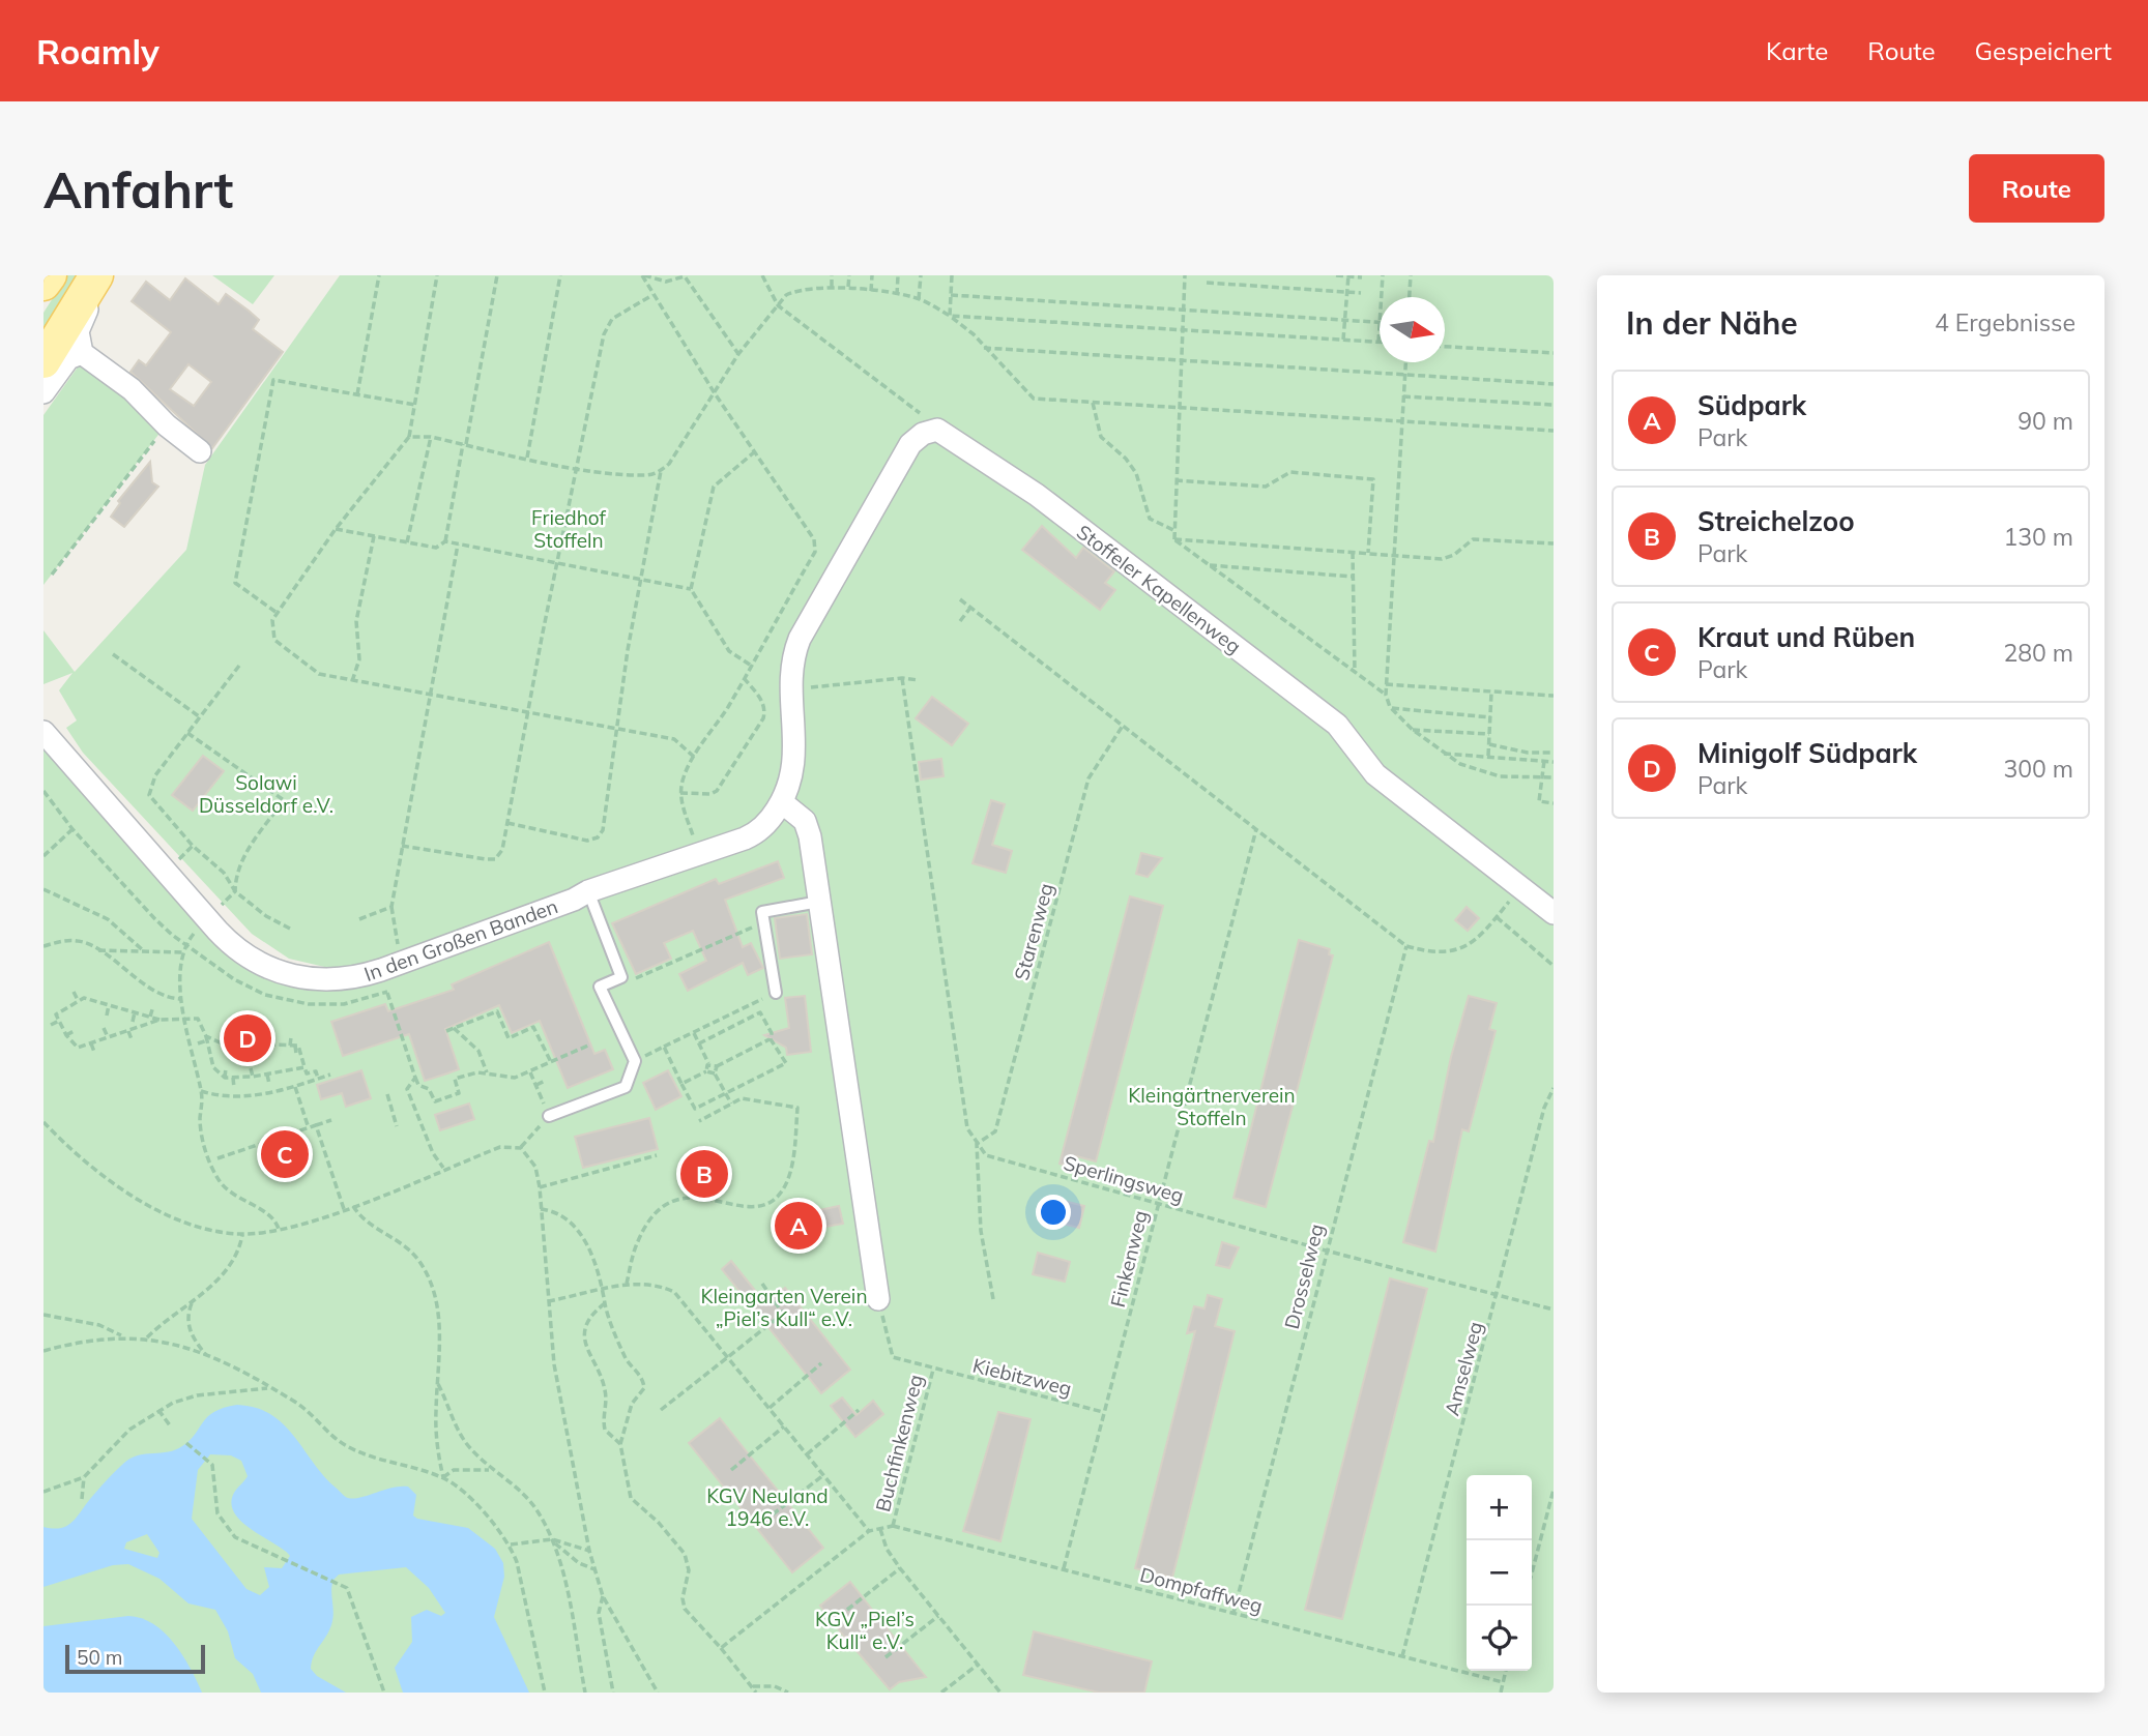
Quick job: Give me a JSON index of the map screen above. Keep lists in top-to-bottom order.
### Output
{
  "streets": {
    "street": ["Stoffeler Kapellenweg", "In den Großen Banden"],
    "path": [
      "Starenweg",
      "Sperlingsweg",
      "Finkenweg",
      "Drosselweg",
      "Amselweg",
      "Kiebitzweg",
      "Buchfinkenweg",
      "Dompfaffweg"
    ]
  },
  "crossings": [
    ["Stoffeler Kapellenweg", "In den Großen Banden"],
    ["Starenweg", "Sperlingsweg"],
    ["Sperlingsweg", "Finkenweg"],
    ["Sperlingsweg", "Drosselweg"],
    ["Sperlingsweg", "Amselweg"],
    ["Finkenweg", "Kiebitzweg"],
    ["Finkenweg", "Dompfaffweg"],
    ["Drosselweg", "Dompfaffweg"],
    ["Amselweg", "Dompfaffweg"],
    ["Kiebitzweg", "Buchfinkenweg"],
    ["Buchfinkenweg", "Dompfaffweg"]
  ],
  "parks": [
    "Friedhof Stoffeln",
    "Solawi Düsseldorf e.V.",
    "Kleingärtnerverein Stoffeln",
    "Kleingarten Verein „Piel’s Kull“ e.V.",
    "KGV Neuland 1946 e.V.",
    "KGV „Piel’s Kull“ e.V."
  ],
  "scale_bar": "50 m",
  "north": "right",
  "page": {
    "header": "Roamly",
    "nav": ["Karte", "Route", "Gespeichert"],
    "buttons": "Route",
    "title": "Anfahrt",
    "heading": ["In der Nähe", "4 Ergebnisse"],
    "list": [
      {
        "mark": "A",
        "name": "Südpark",
        "note": "Park",
        "value": "90 m"
      },
      {
        "mark": "B",
        "name": "Streichelzoo",
        "note": "Park",
        "value": "130 m"
      },
      {
        "mark": "C",
        "name": "Kraut und Rüben",
        "note": "Park",
        "value": "280 m"
      },
      {
        "mark": "D",
        "name": "Minigolf Südpark",
        "note": "Park",
        "value": "300 m"
      }
    ],
    "pins": [
      "D",
      "C",
      "B",
      "A"
    ],
    "map_buttons": ["+", "−"],
    "scale": "50 m"
  }
}
